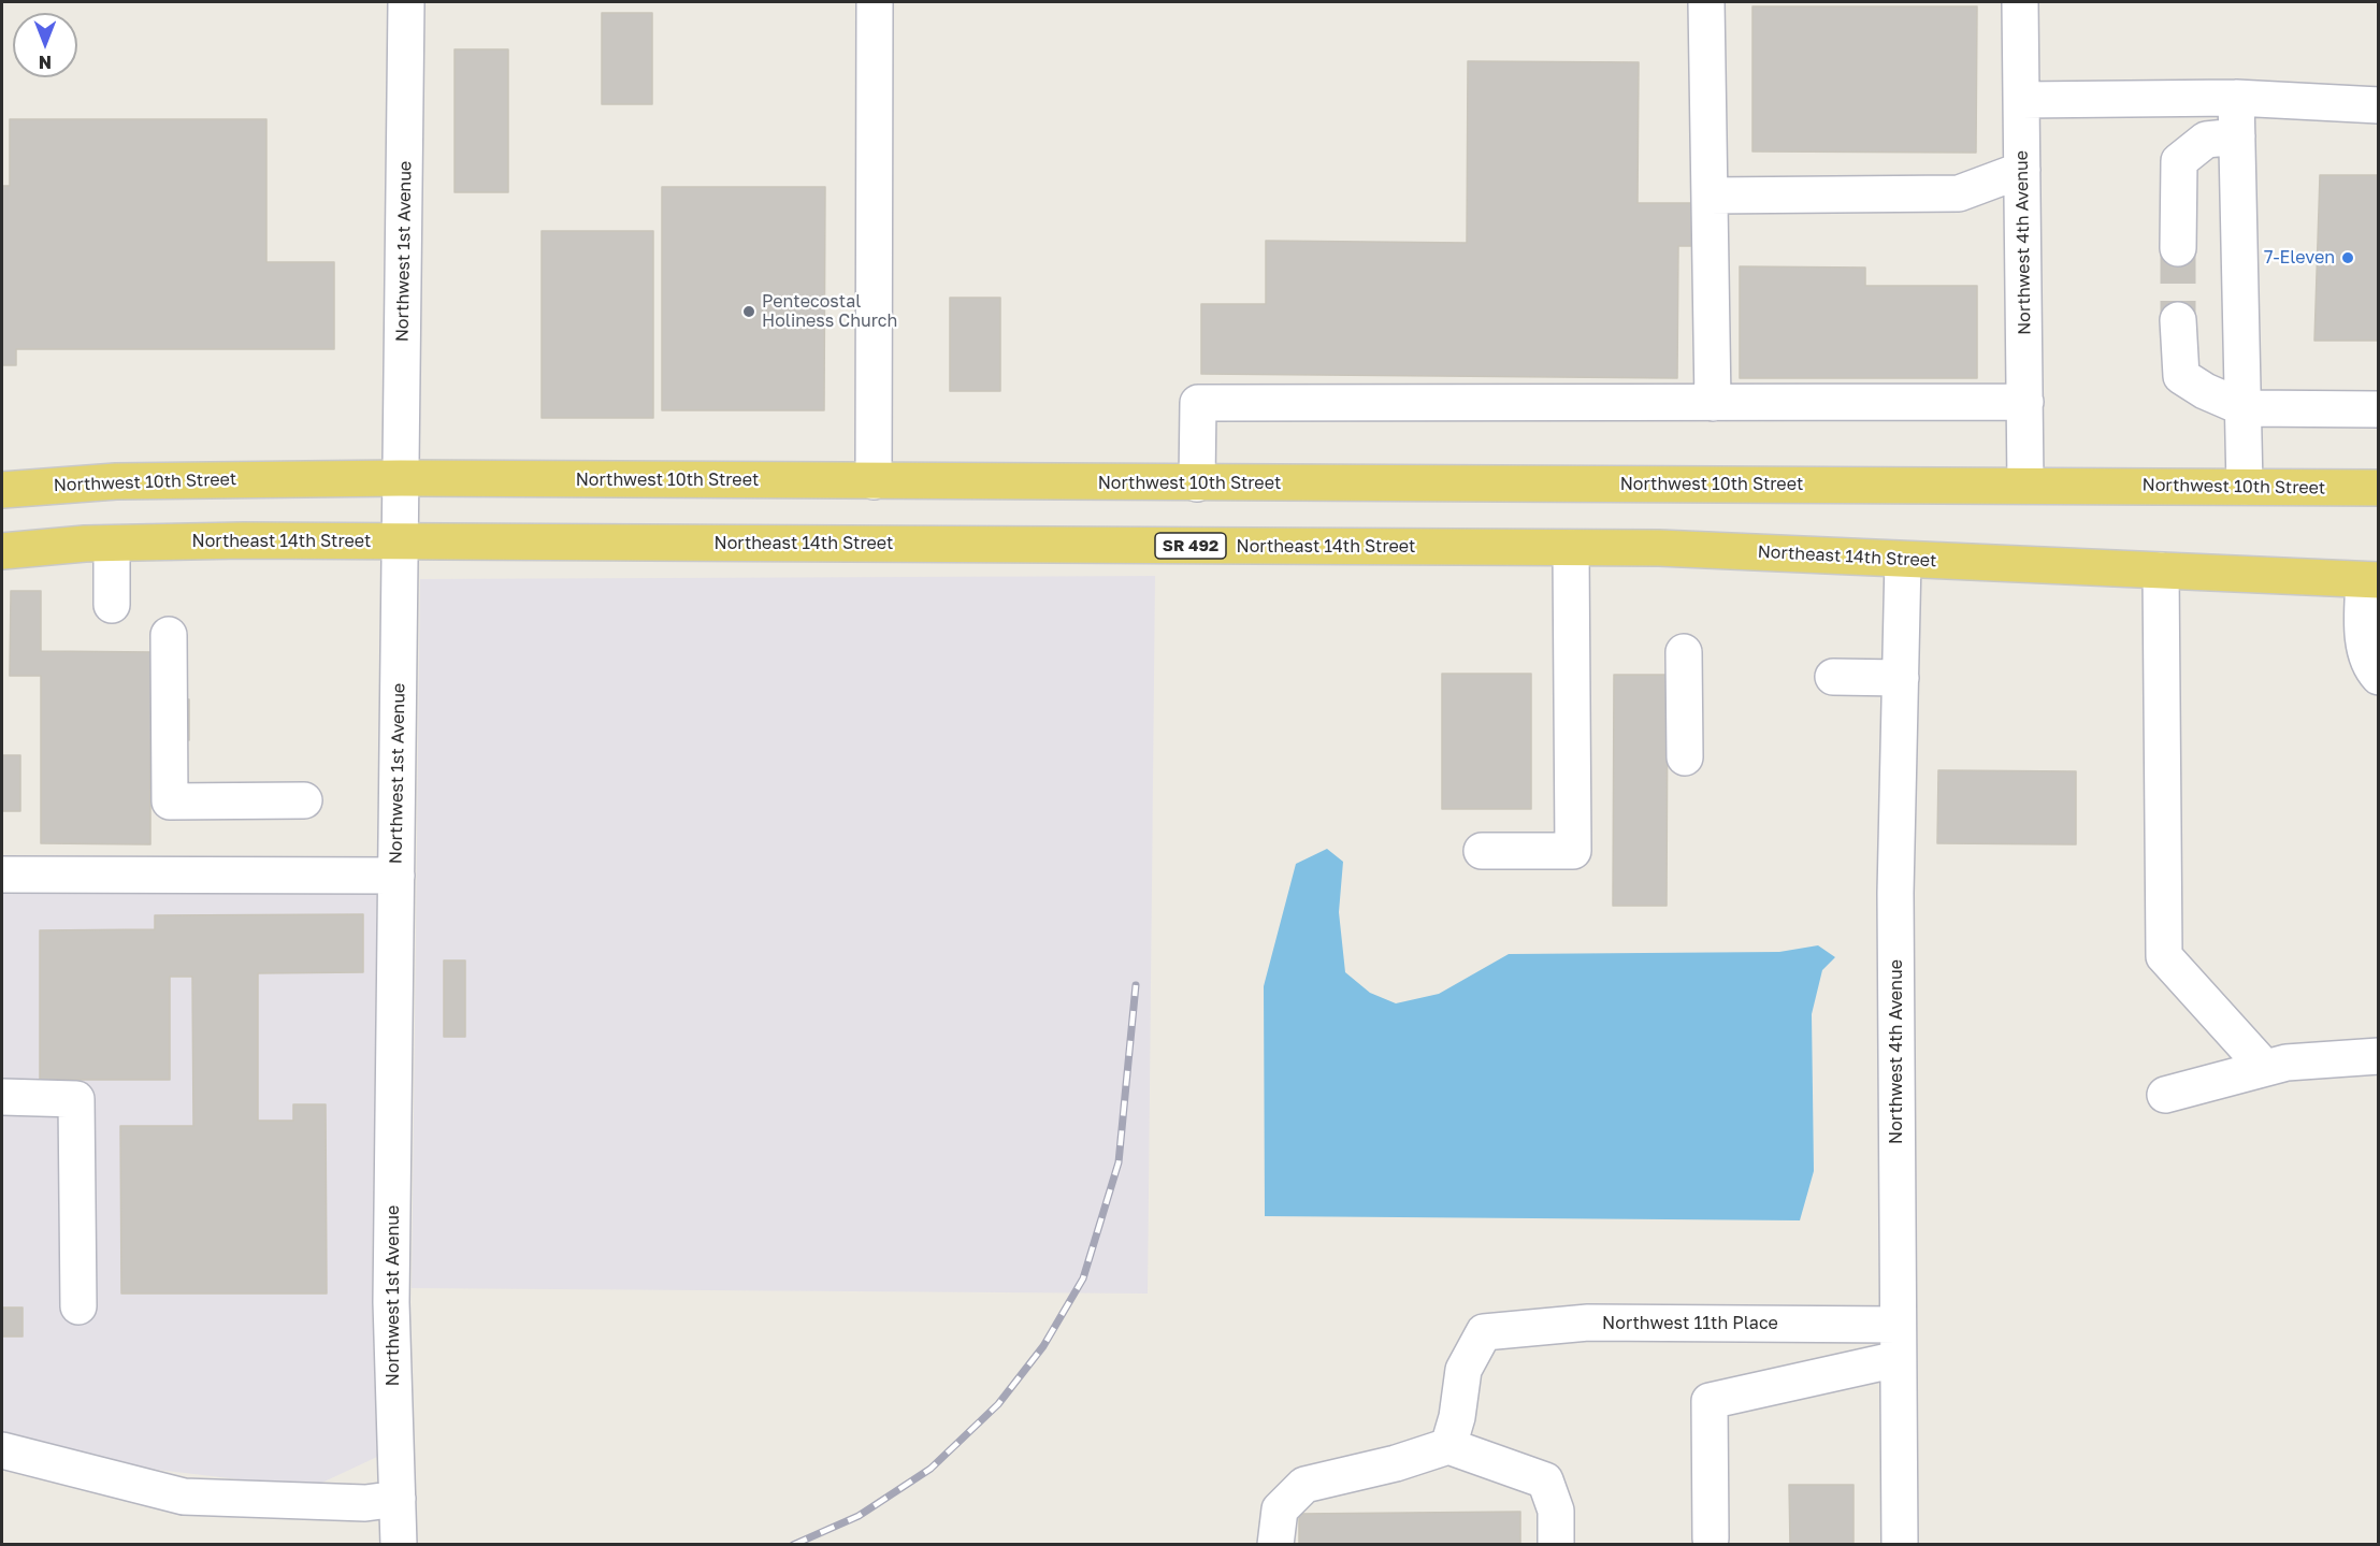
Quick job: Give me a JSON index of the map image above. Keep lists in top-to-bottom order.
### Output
{
  "streets": {
    "main road": ["Northwest 10th Street", "Northeast 14th Street", "SR 492"],
    "street": ["Northwest 4th Avenue", "Northwest 1st Avenue", "Northwest 11th Place"]
  },
  "crossings": [
    ["Northwest 4th Avenue", "Northwest 10th Street"],
    ["Northwest 4th Avenue", "Northeast 14th Street"],
    ["Northwest 4th Avenue", "Northwest 11th Place"],
    ["Northwest 1st Avenue", "Northwest 10th Street"],
    ["Northwest 1st Avenue", "Northeast 14th Street"]
  ],
  "places": ["7-Eleven", "Pentecostal Holiness Church"],
  "north": "bottom"
}
